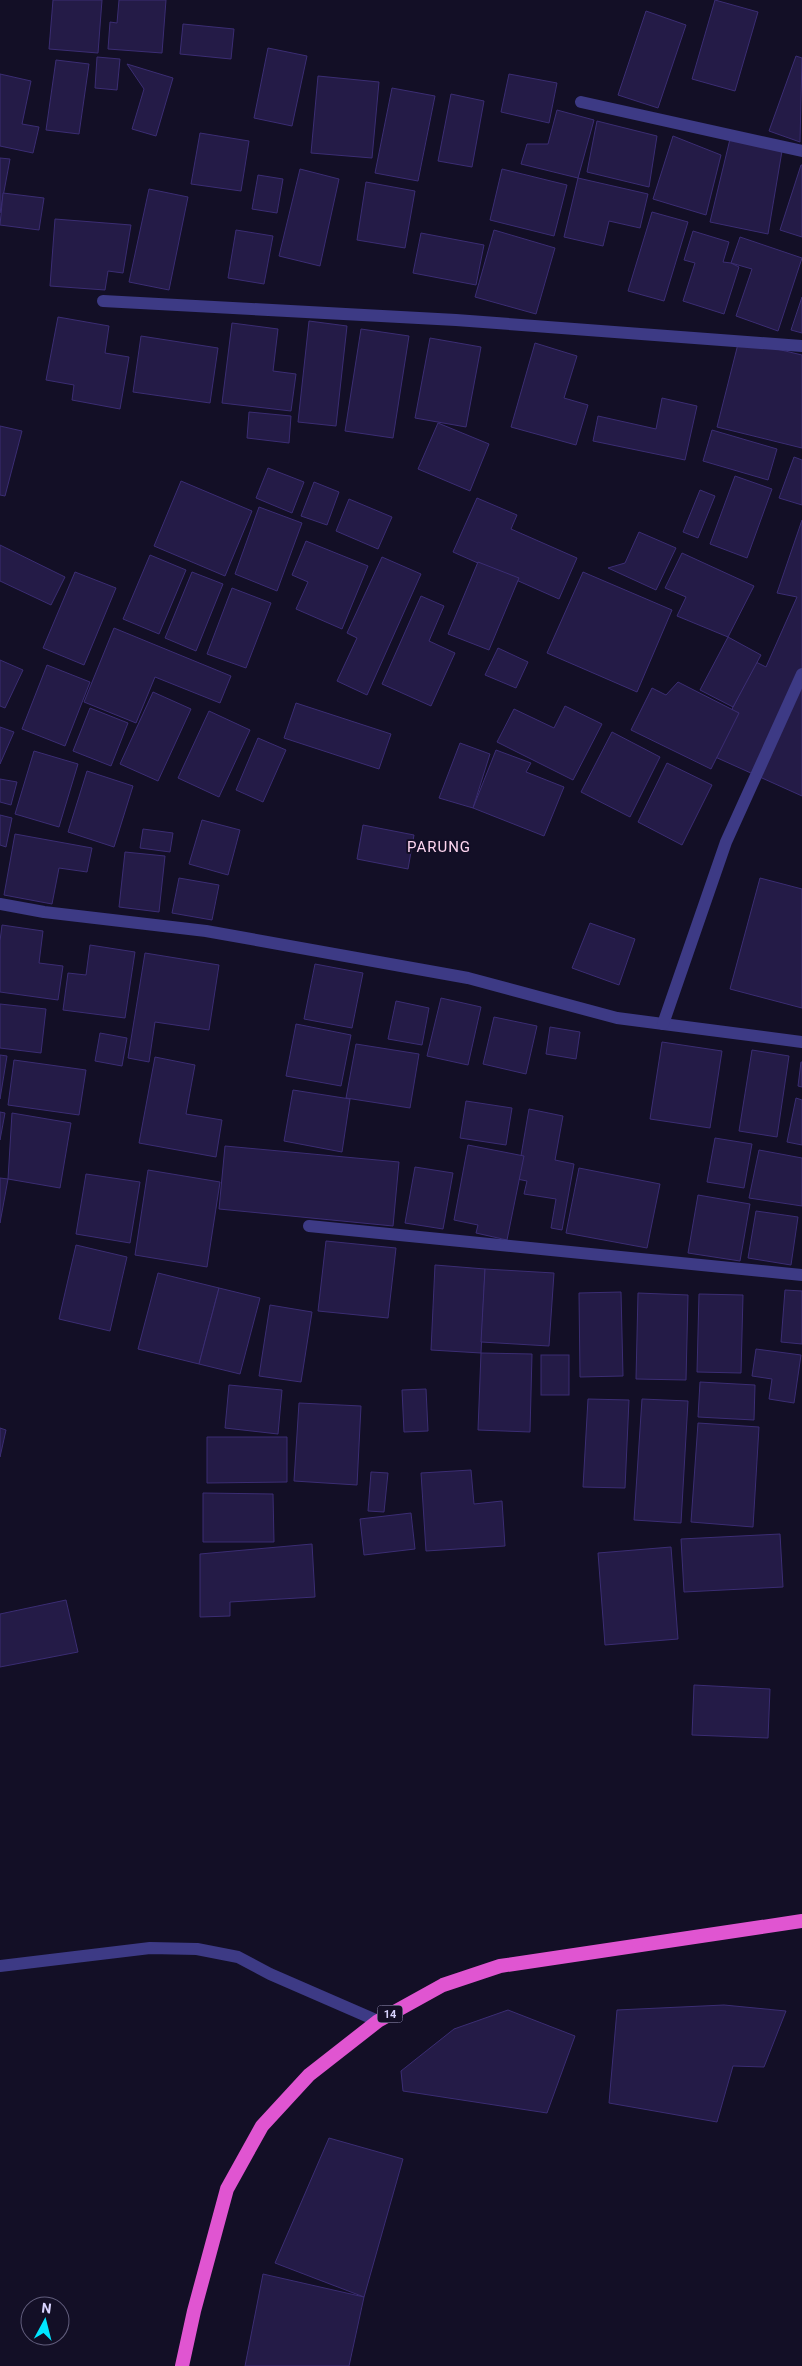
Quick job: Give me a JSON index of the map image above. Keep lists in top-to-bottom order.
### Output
{
  "streets": {
    "highway": ["14"]
  },
  "districts": ["PARUNG"],
  "north": "top"
}
